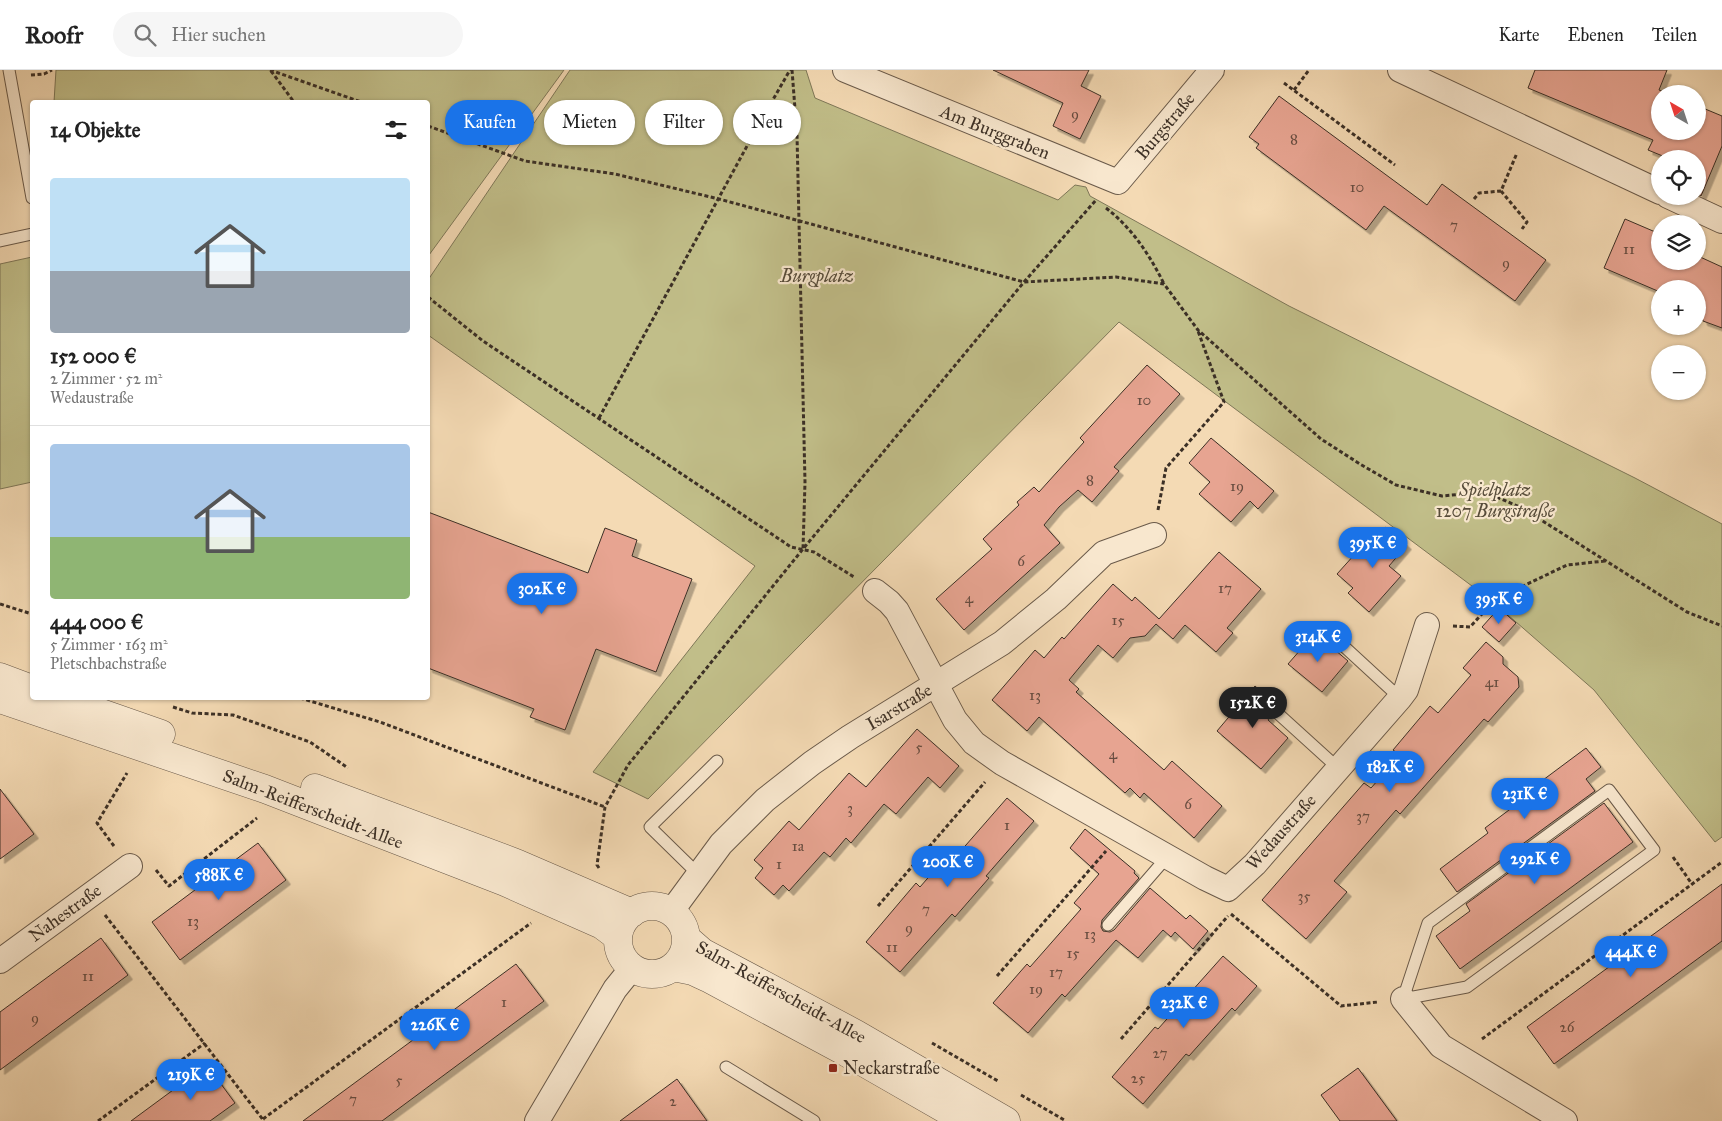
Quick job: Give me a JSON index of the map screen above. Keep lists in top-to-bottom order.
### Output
{
  "streets": {
    "street": [
      "Burgstraße",
      "Am Burggraben",
      "Isarstraße",
      "Salm-Reifferscheidt-Allee",
      "Wedaustraße",
      "Nahestraße"
    ]
  },
  "crossings": [
    ["Burgstraße", "Am Burggraben"],
    ["Isarstraße", "Salm-Reifferscheidt-Allee"]
  ],
  "parks": ["Burgplatz", "Spielplatz 1207 Burgstraße"],
  "places": {
    "transit": ["Neckarstraße"]
  },
  "house_numbers": [
    "9",
    "8",
    "10",
    "7",
    "11",
    "9",
    "10",
    "8",
    "19",
    "6",
    "17",
    "4",
    "15",
    "41",
    "13",
    "5",
    "4",
    "6",
    "3",
    "37",
    "1",
    "1a",
    "1",
    "35",
    "7",
    "13",
    "9",
    "13",
    "11",
    "15",
    "17",
    "11",
    "19",
    "1",
    "9",
    "26",
    "27",
    "25",
    "5",
    "7",
    "2"
  ],
  "north": "top left",
  "page": {
    "header": "Roofr",
    "search": "Hier suchen",
    "nav": ["Karte", "Ebenen", "Teilen"],
    "map_buttons": ["+", "−"],
    "chip": [
      "Kaufen",
      "Mieten",
      "Filter",
      "Neu"
    ],
    "heading": "14 Objekte",
    "list": [
      {
        "name": "152 000 €",
        "note": "2 Zimmer · 52 m² · Wedaustraße"
      },
      {
        "name": "444 000 €",
        "note": "5 Zimmer · 163 m² · Pletschbachstraße"
      }
    ],
    "price": [
      "395K €",
      "302K €",
      "395K €",
      "314K €",
      "152K €",
      "182K €",
      "231K €",
      "292K €",
      "200K €",
      "588K €",
      "444K €",
      "232K €",
      "226K €",
      "219K €"
    ]
  }
}
